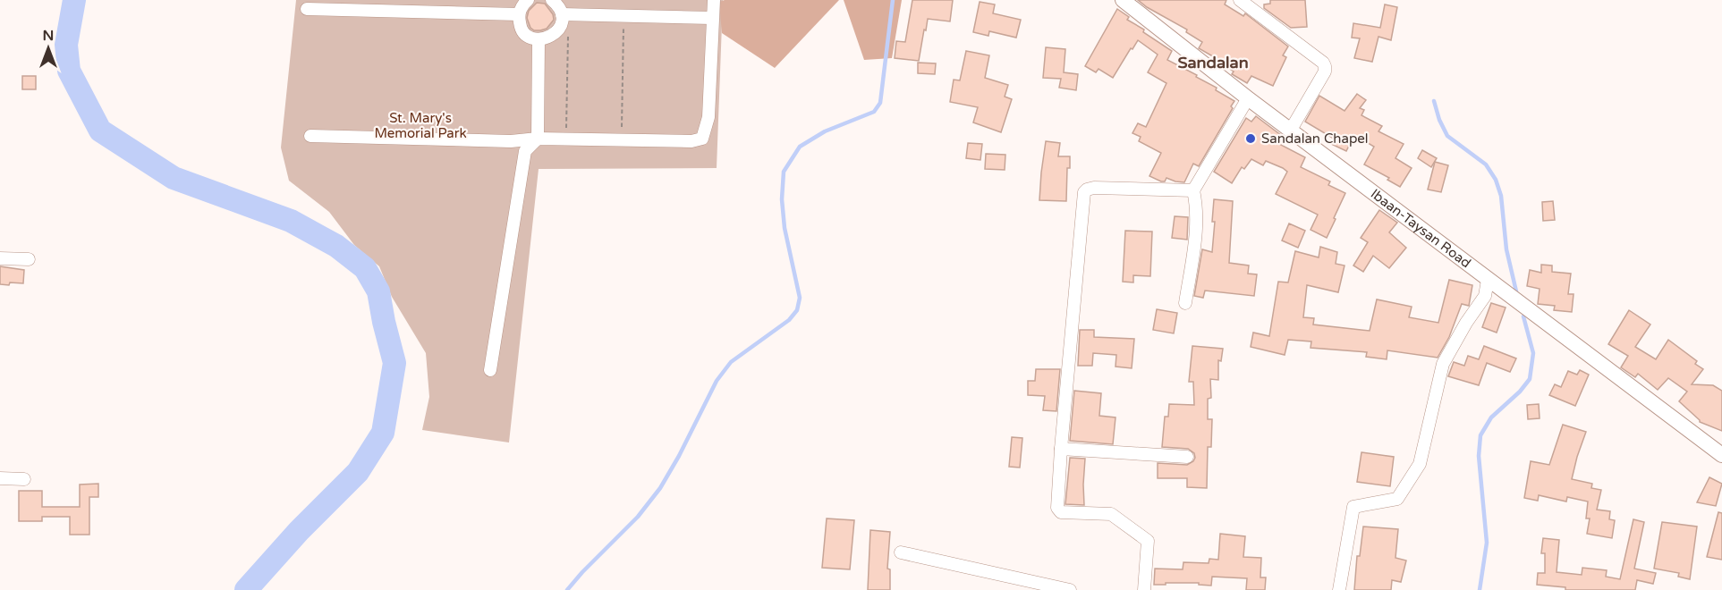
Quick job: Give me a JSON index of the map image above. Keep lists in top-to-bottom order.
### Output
{
  "streets": {
    "main road": ["Ibaan-Taysan Road"]
  },
  "districts": ["Sandalan"],
  "parks": ["St. Mary's Memorial Park"],
  "places": ["Sandalan Chapel"],
  "north": "top"
}
